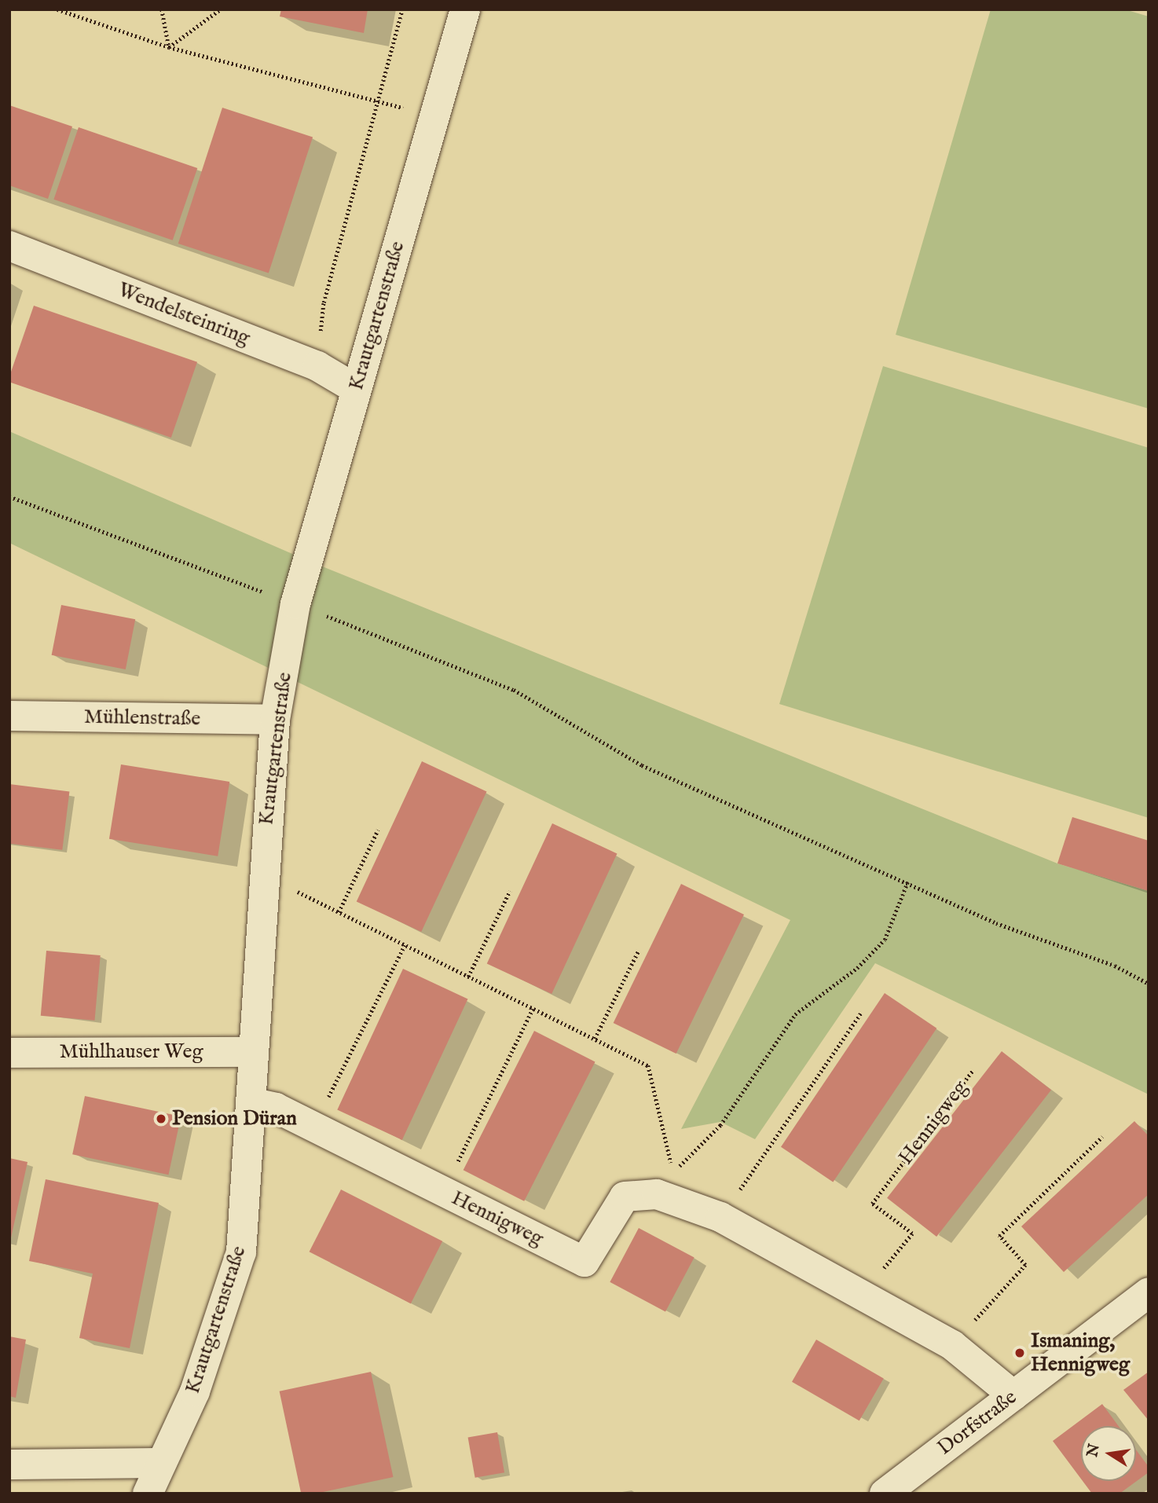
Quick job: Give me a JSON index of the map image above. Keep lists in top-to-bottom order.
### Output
{
  "streets": {
    "street": [
      "Wendelsteinring",
      "Krautgartenstraße",
      "Mühlenstraße",
      "Mühlhauser Weg",
      "Hennigweg",
      "Dorfstraße"
    ]
  },
  "crossings": [
    ["Wendelsteinring", "Krautgartenstraße"],
    ["Krautgartenstraße", "Mühlenstraße"],
    ["Krautgartenstraße", "Mühlhauser Weg"],
    ["Krautgartenstraße", "Hennigweg"],
    ["Hennigweg", "Dorfstraße"]
  ],
  "places": ["Pension Düran", "Ismaning, Hennigweg"],
  "north": "left"
}
